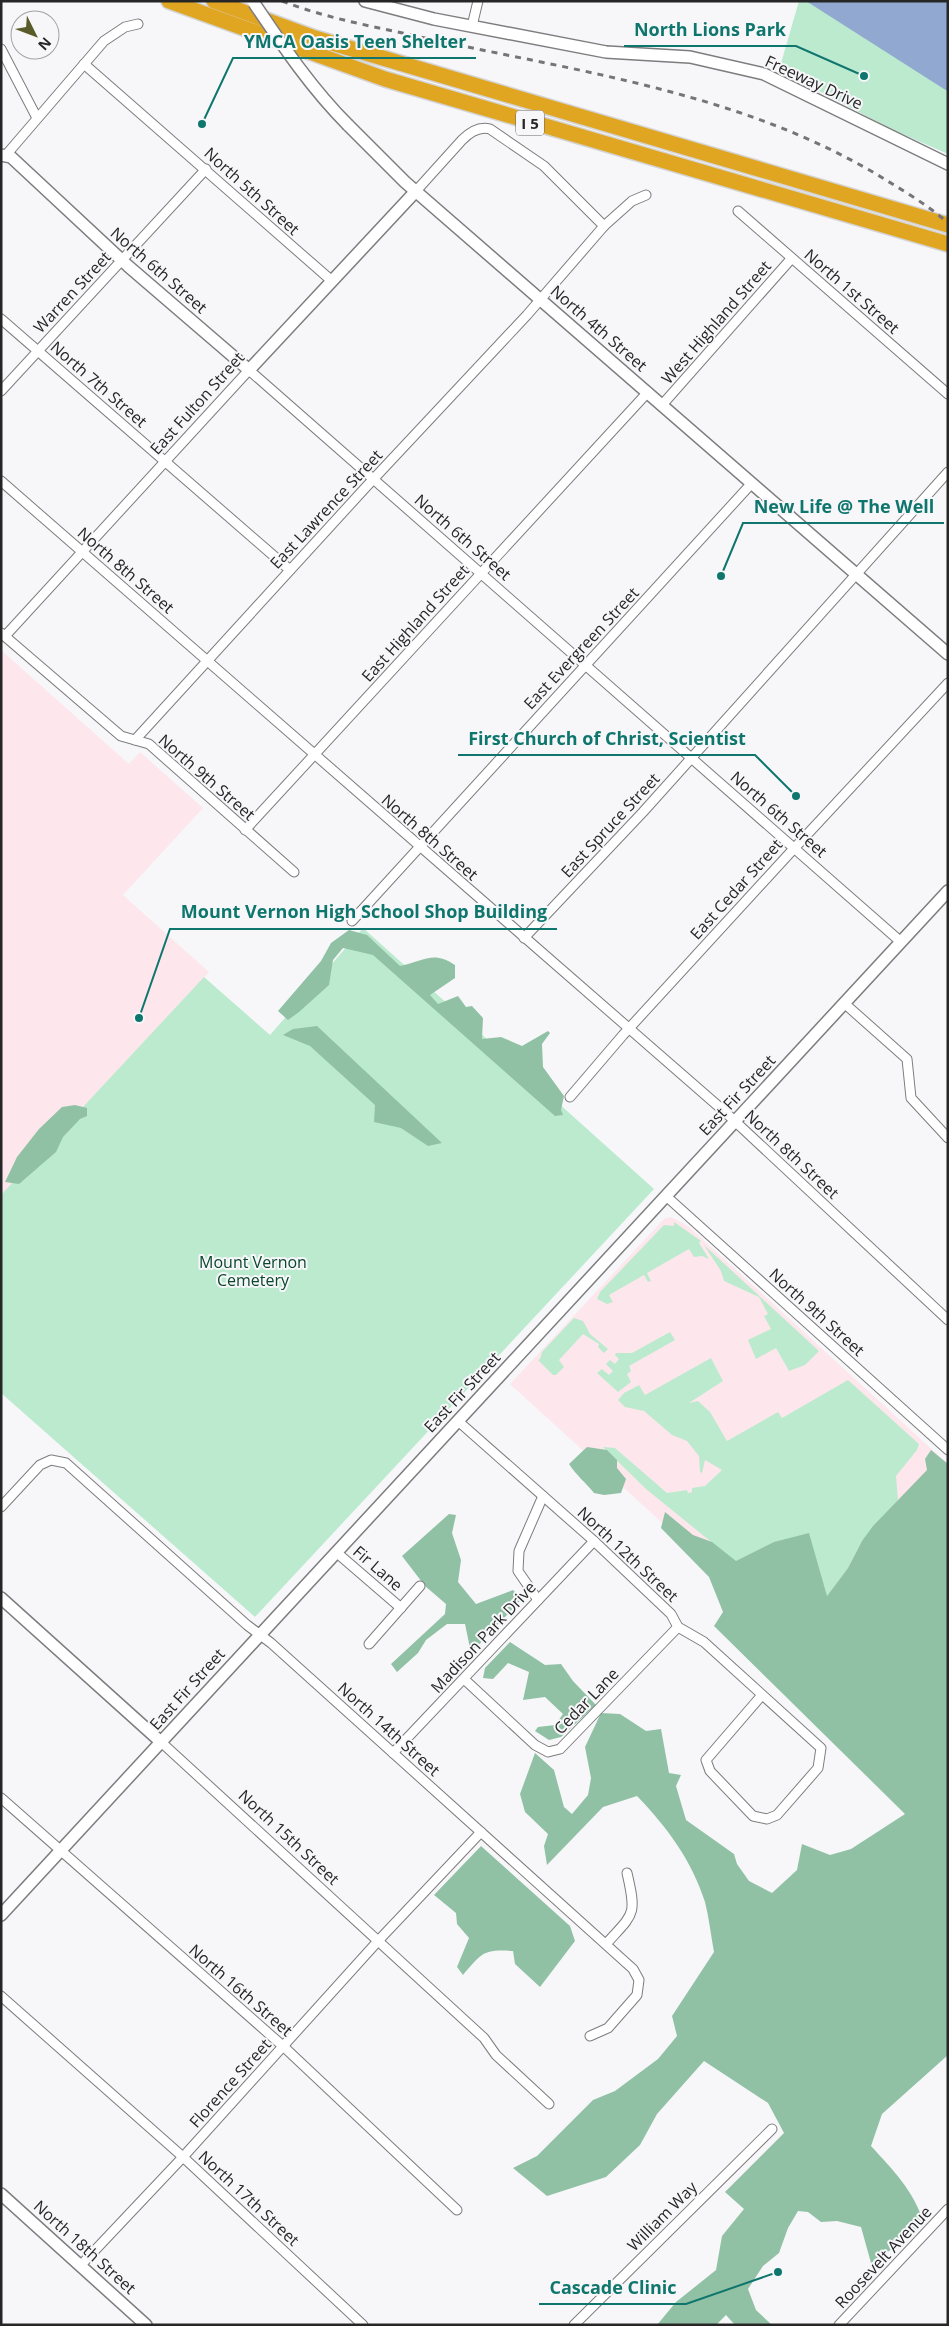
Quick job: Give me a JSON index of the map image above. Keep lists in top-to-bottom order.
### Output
{
  "streets": {
    "highway": ["I 5"],
    "street": [
      "Freeway Drive",
      "North 5th Street",
      "North 6th Street",
      "North 1st Street",
      "Warren Street",
      "West Highland Street",
      "North 4th Street",
      "North 7th Street",
      "East Fulton Street",
      "East Lawrence Street",
      "North 8th Street",
      "East Highland Street",
      "East Evergreen Street",
      "North 9th Street",
      "East Spruce Street",
      "East Cedar Street",
      "East Fir Street",
      "North 12th Street",
      "Fir Lane",
      "Madison Park Drive",
      "Cedar Lane",
      "North 14th Street",
      "North 15th Street",
      "North 16th Street",
      "Florence Street",
      "North 17th Street",
      "William Way",
      "North 18th Street",
      "Roosevelt Avenue"
    ]
  },
  "crossings": [
    ["North 5th Street", "Warren Street"],
    ["North 5th Street", "East Fulton Street"],
    ["North 6th Street", "Warren Street"],
    ["North 6th Street", "East Fulton Street"],
    ["North 6th Street", "East Lawrence Street"],
    ["North 6th Street", "East Highland Street"],
    ["North 6th Street", "East Evergreen Street"],
    ["North 6th Street", "East Spruce Street"],
    ["North 6th Street", "East Cedar Street"],
    ["North 6th Street", "East Fir Street"],
    ["North 1st Street", "West Highland Street"],
    ["Warren Street", "North 7th Street"],
    ["West Highland Street", "North 4th Street"],
    ["North 4th Street", "East Fulton Street"],
    ["North 4th Street", "East Lawrence Street"],
    ["North 4th Street", "East Highland Street"],
    ["North 4th Street", "East Evergreen Street"],
    ["North 4th Street", "East Spruce Street"],
    ["North 7th Street", "East Fulton Street"],
    ["North 7th Street", "East Lawrence Street"],
    ["East Fulton Street", "North 8th Street"],
    ["East Fulton Street", "North 9th Street"],
    ["East Lawrence Street", "North 8th Street"],
    ["East Lawrence Street", "North 9th Street"],
    ["North 8th Street", "East Highland Street"],
    ["North 8th Street", "East Evergreen Street"],
    ["North 8th Street", "East Spruce Street"],
    ["North 8th Street", "East Cedar Street"],
    ["North 8th Street", "East Fir Street"],
    ["East Highland Street", "North 9th Street"],
    ["North 9th Street", "East Fir Street"],
    ["East Fir Street", "North 12th Street"],
    ["East Fir Street", "Fir Lane"],
    ["East Fir Street", "North 14th Street"],
    ["East Fir Street", "North 15th Street"],
    ["East Fir Street", "North 16th Street"],
    ["North 12th Street", "Madison Park Drive"],
    ["North 12th Street", "Cedar Lane"],
    ["Madison Park Drive", "Cedar Lane"],
    ["Madison Park Drive", "North 14th Street"],
    ["North 14th Street", "Florence Street"],
    ["North 15th Street", "Florence Street"],
    ["North 16th Street", "Florence Street"],
    ["Florence Street", "North 17th Street"],
    ["Florence Street", "North 18th Street"]
  ],
  "parks": ["Mount Vernon Cemetery"],
  "places": [
    "North Lions Park",
    "YMCA Oasis Teen Shelter",
    "New Life @ The Well",
    "First Church of Christ, Scientist",
    "Mount Vernon High School Shop Building",
    "Cascade Clinic"
  ],
  "north": "bottom right"
}
